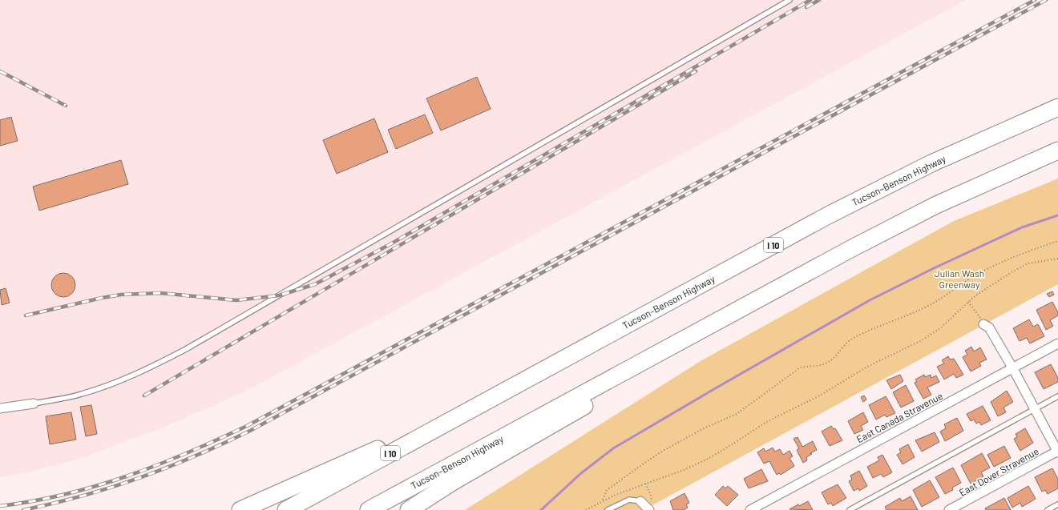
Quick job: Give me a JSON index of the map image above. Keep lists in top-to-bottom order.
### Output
{
  "streets": {
    "highway": ["Tucson–Benson Highway", "I 10"],
    "street": ["East Canada Stravenue", "East Dover Stravenue"]
  },
  "parks": ["Julian Wash Greenway"]
}
